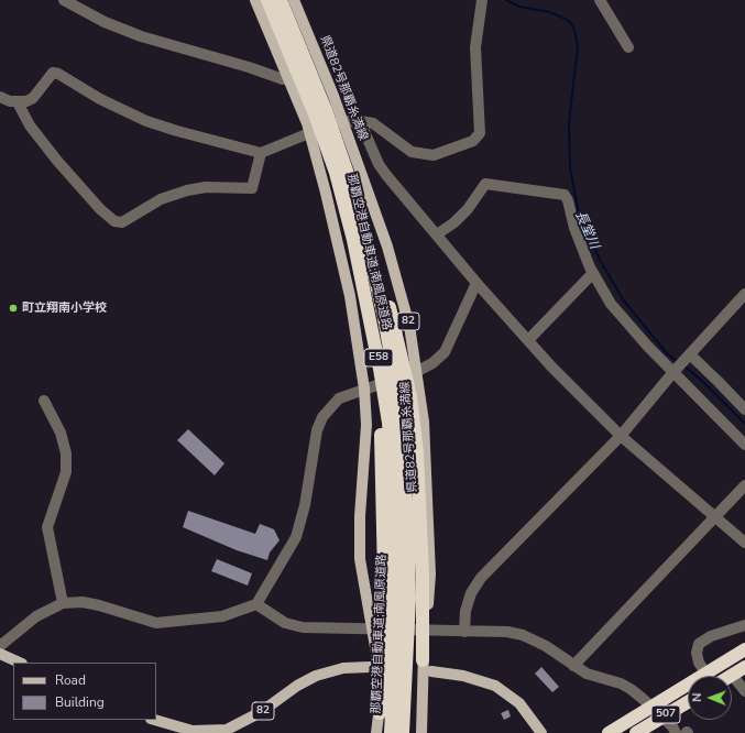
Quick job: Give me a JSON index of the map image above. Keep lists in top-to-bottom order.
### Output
{
  "streets": {
    "highway": ["那覇空港自動車道;南風原道路", "E58", "507"],
    "main road": ["県道82号那覇糸満線", "82"]
  },
  "water": ["長堂川"],
  "places": ["町立翔南小学校"],
  "legend": ["Road", "Building"],
  "north": "left"
}
